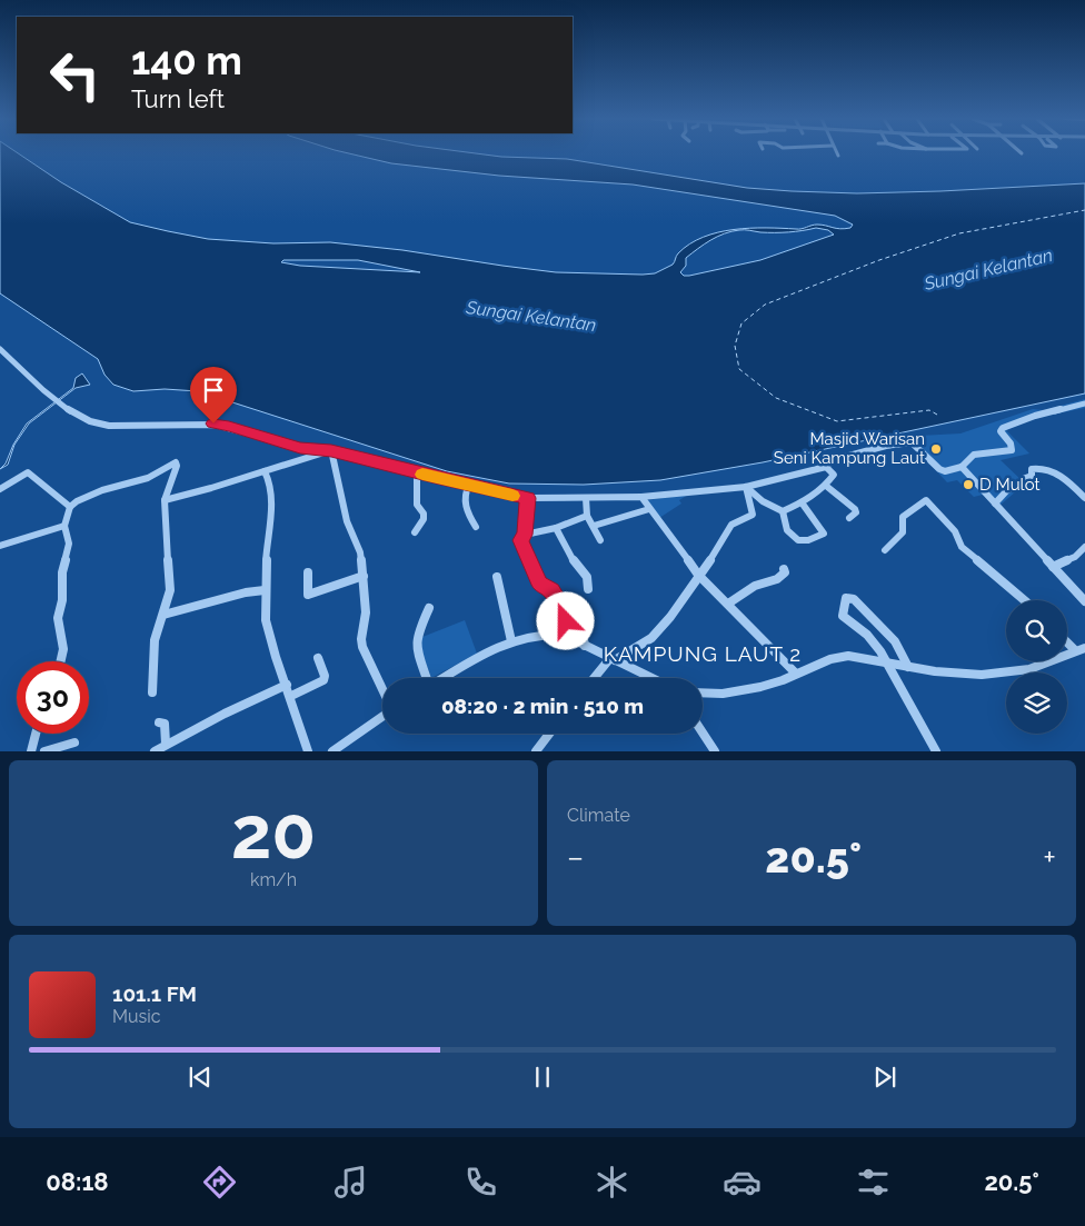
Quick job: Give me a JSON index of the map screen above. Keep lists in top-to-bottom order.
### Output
{
  "districts": ["KAMPUNG LAUT 2"],
  "water": ["Sungai Kelantan"],
  "places": ["Masjid Warisan Seni Kampung Laut", "D Mulot"],
  "page": {
    "turn": ["140 m", "Turn left"],
    "limit": "30",
    "trip": "08:20 · 2 min · 510 m",
    "tile": [
      ["20", "km/h"],
      "Climate"
    ],
    "heat": ["−", "20.5°", "+"],
    "song": ["101.1 FM", "Music"],
    "tabs": ["08:18", "20.5°"]
  }
}
